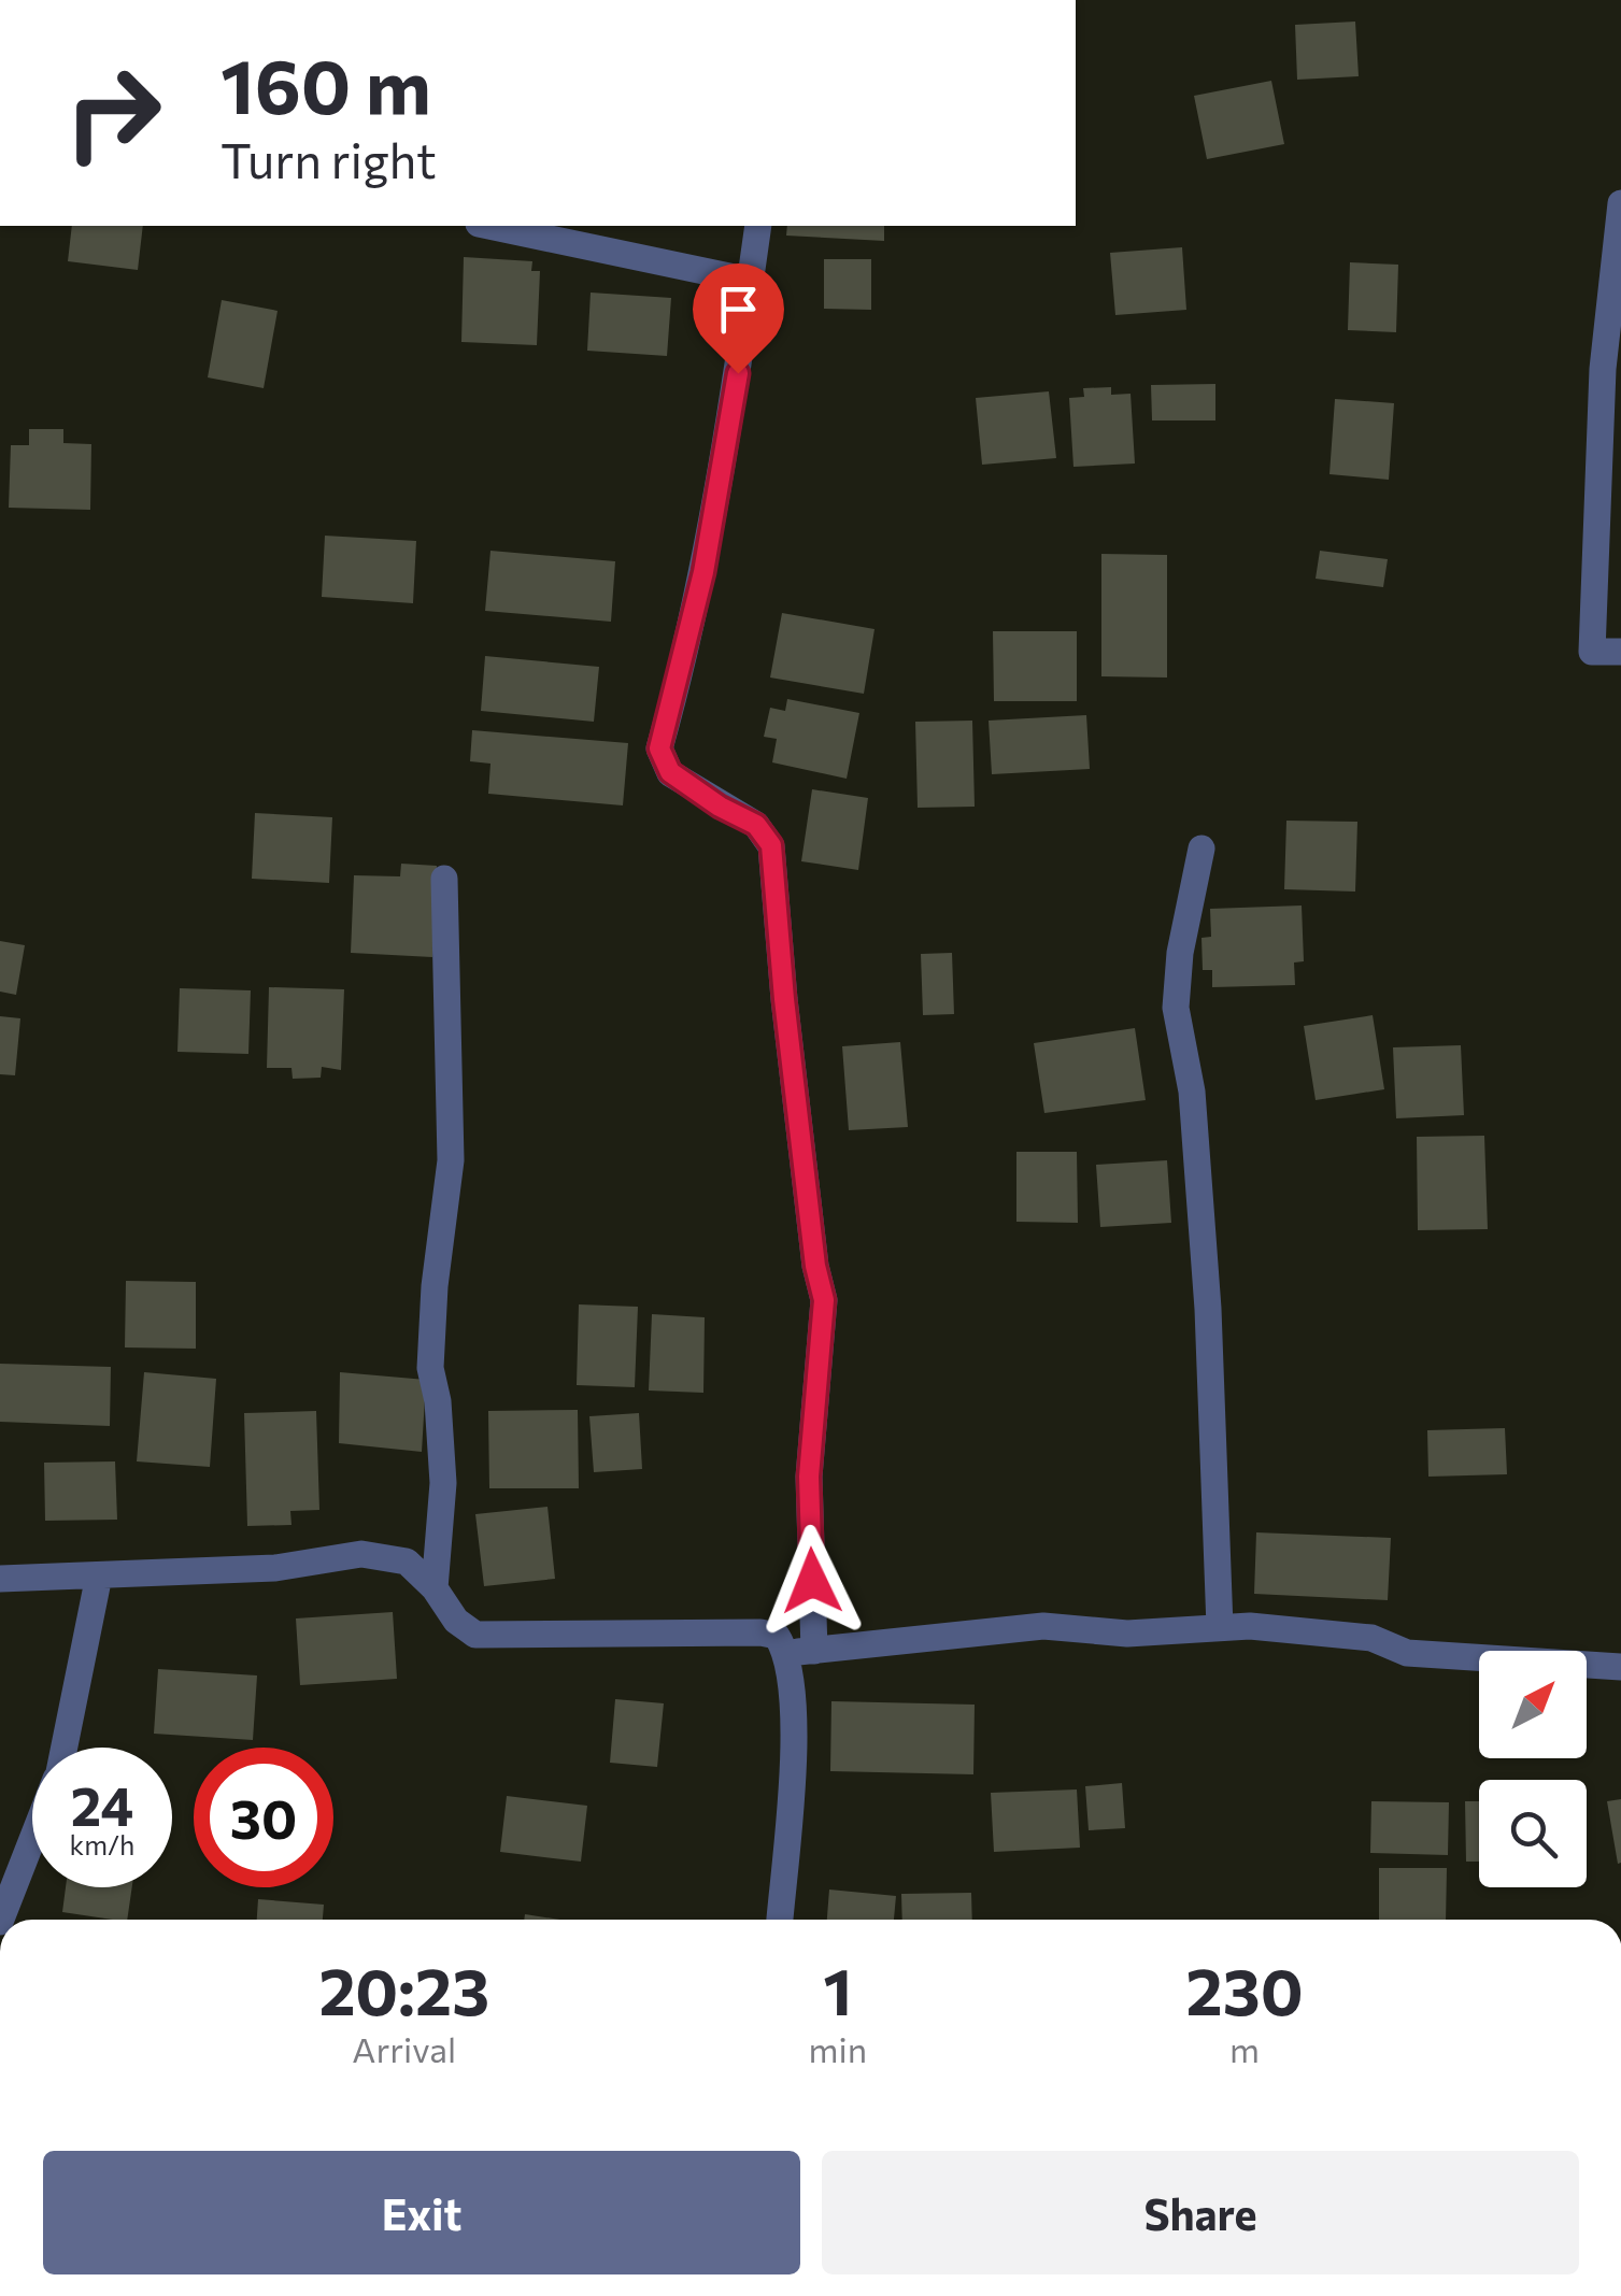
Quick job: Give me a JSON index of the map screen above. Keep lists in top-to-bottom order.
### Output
{
  "north": "top right",
  "page": {
    "turn": ["160 m", "Turn right"],
    "speed": "24 km/h",
    "limit": "30",
    "eta": [
      "20:23",
      "Arrival",
      "1",
      "min",
      "230",
      "m"
    ],
    "buttons": ["Exit", "Share"]
  }
}
